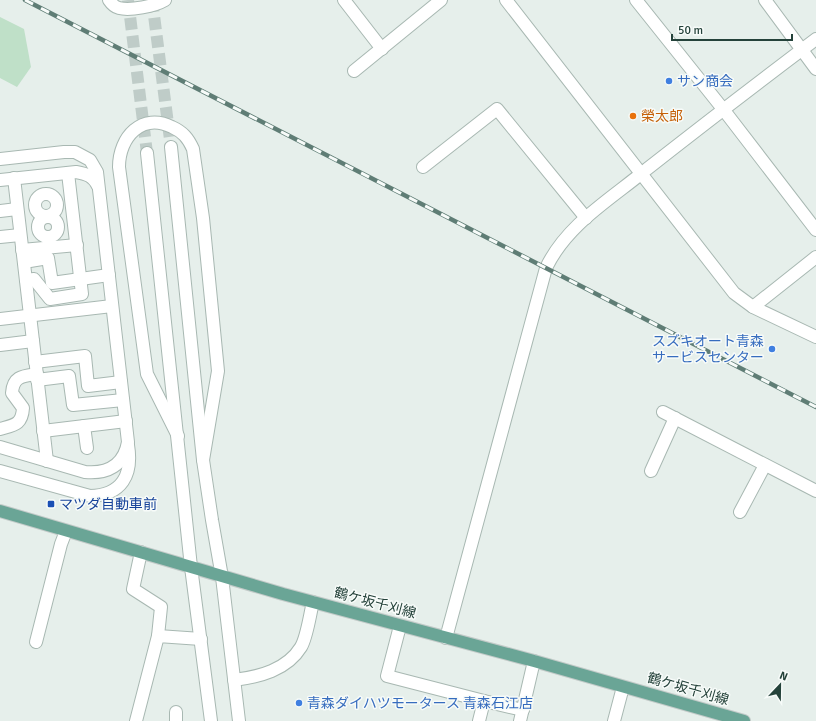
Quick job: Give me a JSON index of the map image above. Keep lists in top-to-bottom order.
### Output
{
  "streets": {
    "main road": ["鶴ケ坂千刈線"]
  },
  "places": {
    "other": [
      "サン商会",
      "榮太郎",
      "スズキオート青森 サービスセンター",
      "青森ダイハツモータース 青森石江店"
    ],
    "transit": ["マツダ自動車前"]
  },
  "scale_bar": "50 m",
  "north": "top"
}
